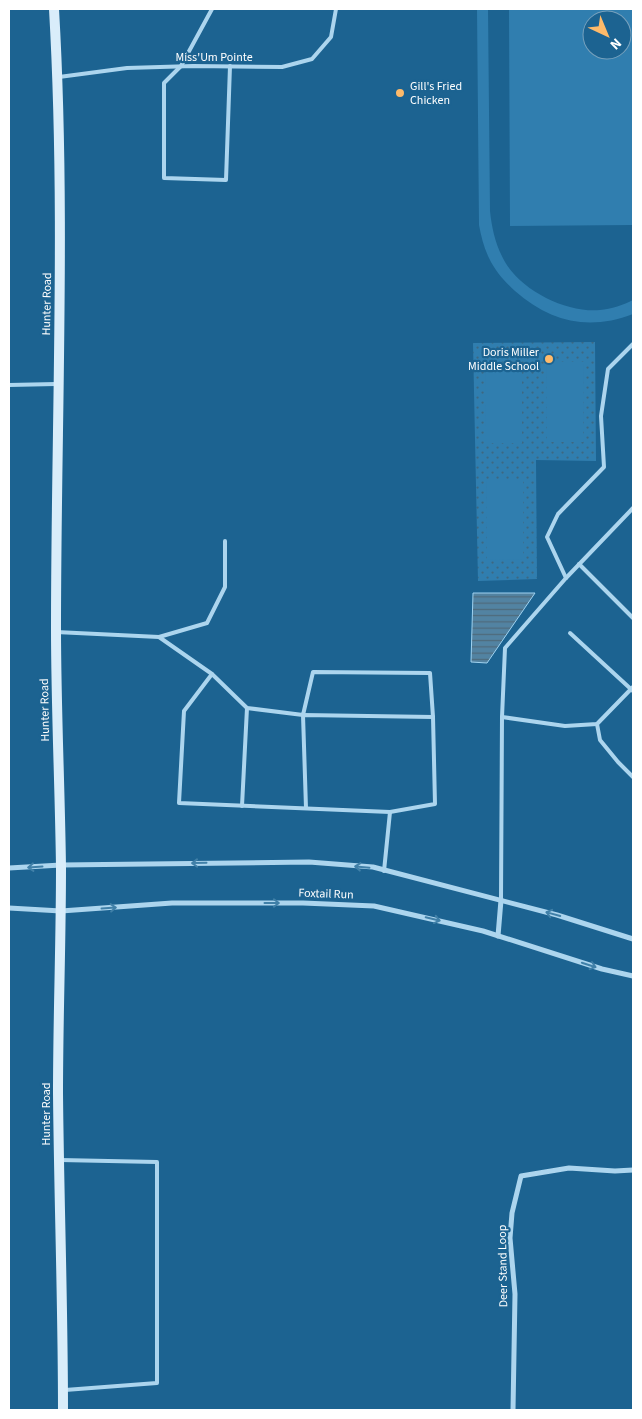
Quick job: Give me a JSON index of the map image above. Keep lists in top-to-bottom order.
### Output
{
  "streets": {
    "main road": ["Hunter Road"],
    "street": ["Foxtail Run", "Deer Stand Loop"],
    "lane": ["Miss'Um Pointe"]
  },
  "crossings": [
    ["Miss'Um Pointe", "Hunter Road"],
    ["Hunter Road", "Foxtail Run"]
  ],
  "places": ["Gill's Fried Chicken", "Doris Miller Middle School"],
  "north": "bottom right"
}
